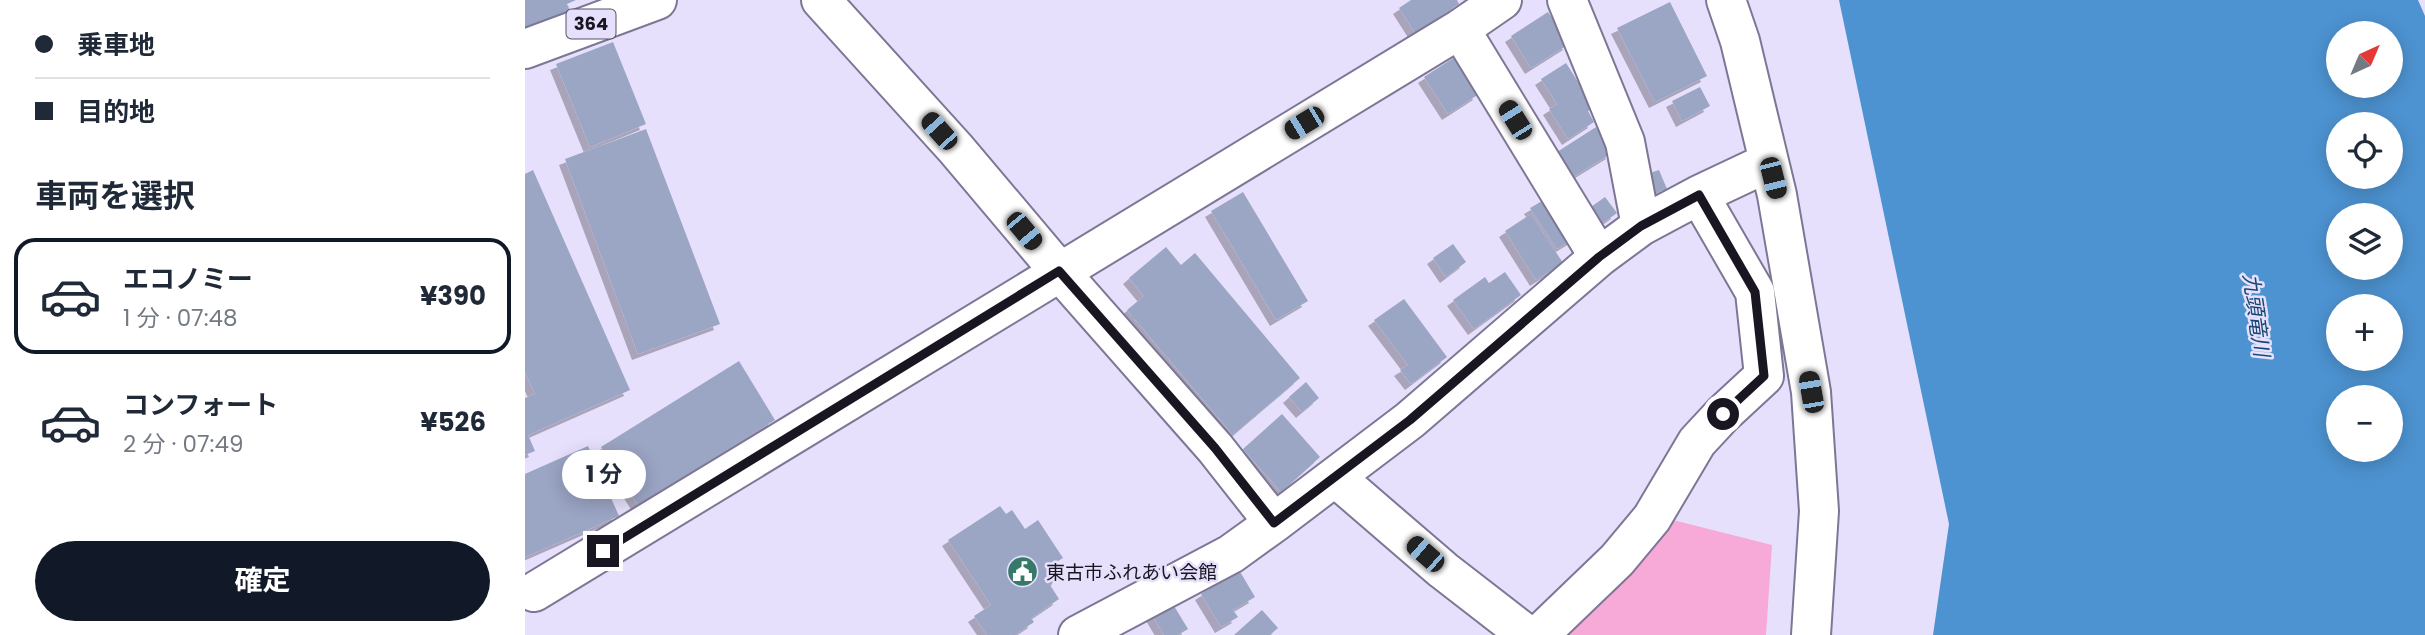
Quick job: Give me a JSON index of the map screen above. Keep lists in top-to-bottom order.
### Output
{
  "streets": {
    "main road": ["364"]
  },
  "water": ["九頭竜川"],
  "places": {
    "public building": ["東古市ふれあい会館"]
  },
  "north": "top right",
  "page": {
    "banner": ["乗車地", "目的地"],
    "map_buttons": ["+", "−"],
    "heading": "車両を選択",
    "list": [
      {
        "name": "エコノミー",
        "note": "1 分 · 07:48",
        "value": "¥390"
      },
      {
        "name": "コンフォート",
        "note": "2 分 · 07:49",
        "value": "¥526"
      }
    ],
    "bubble": "1 分",
    "buttons": "確定"
  }
}
